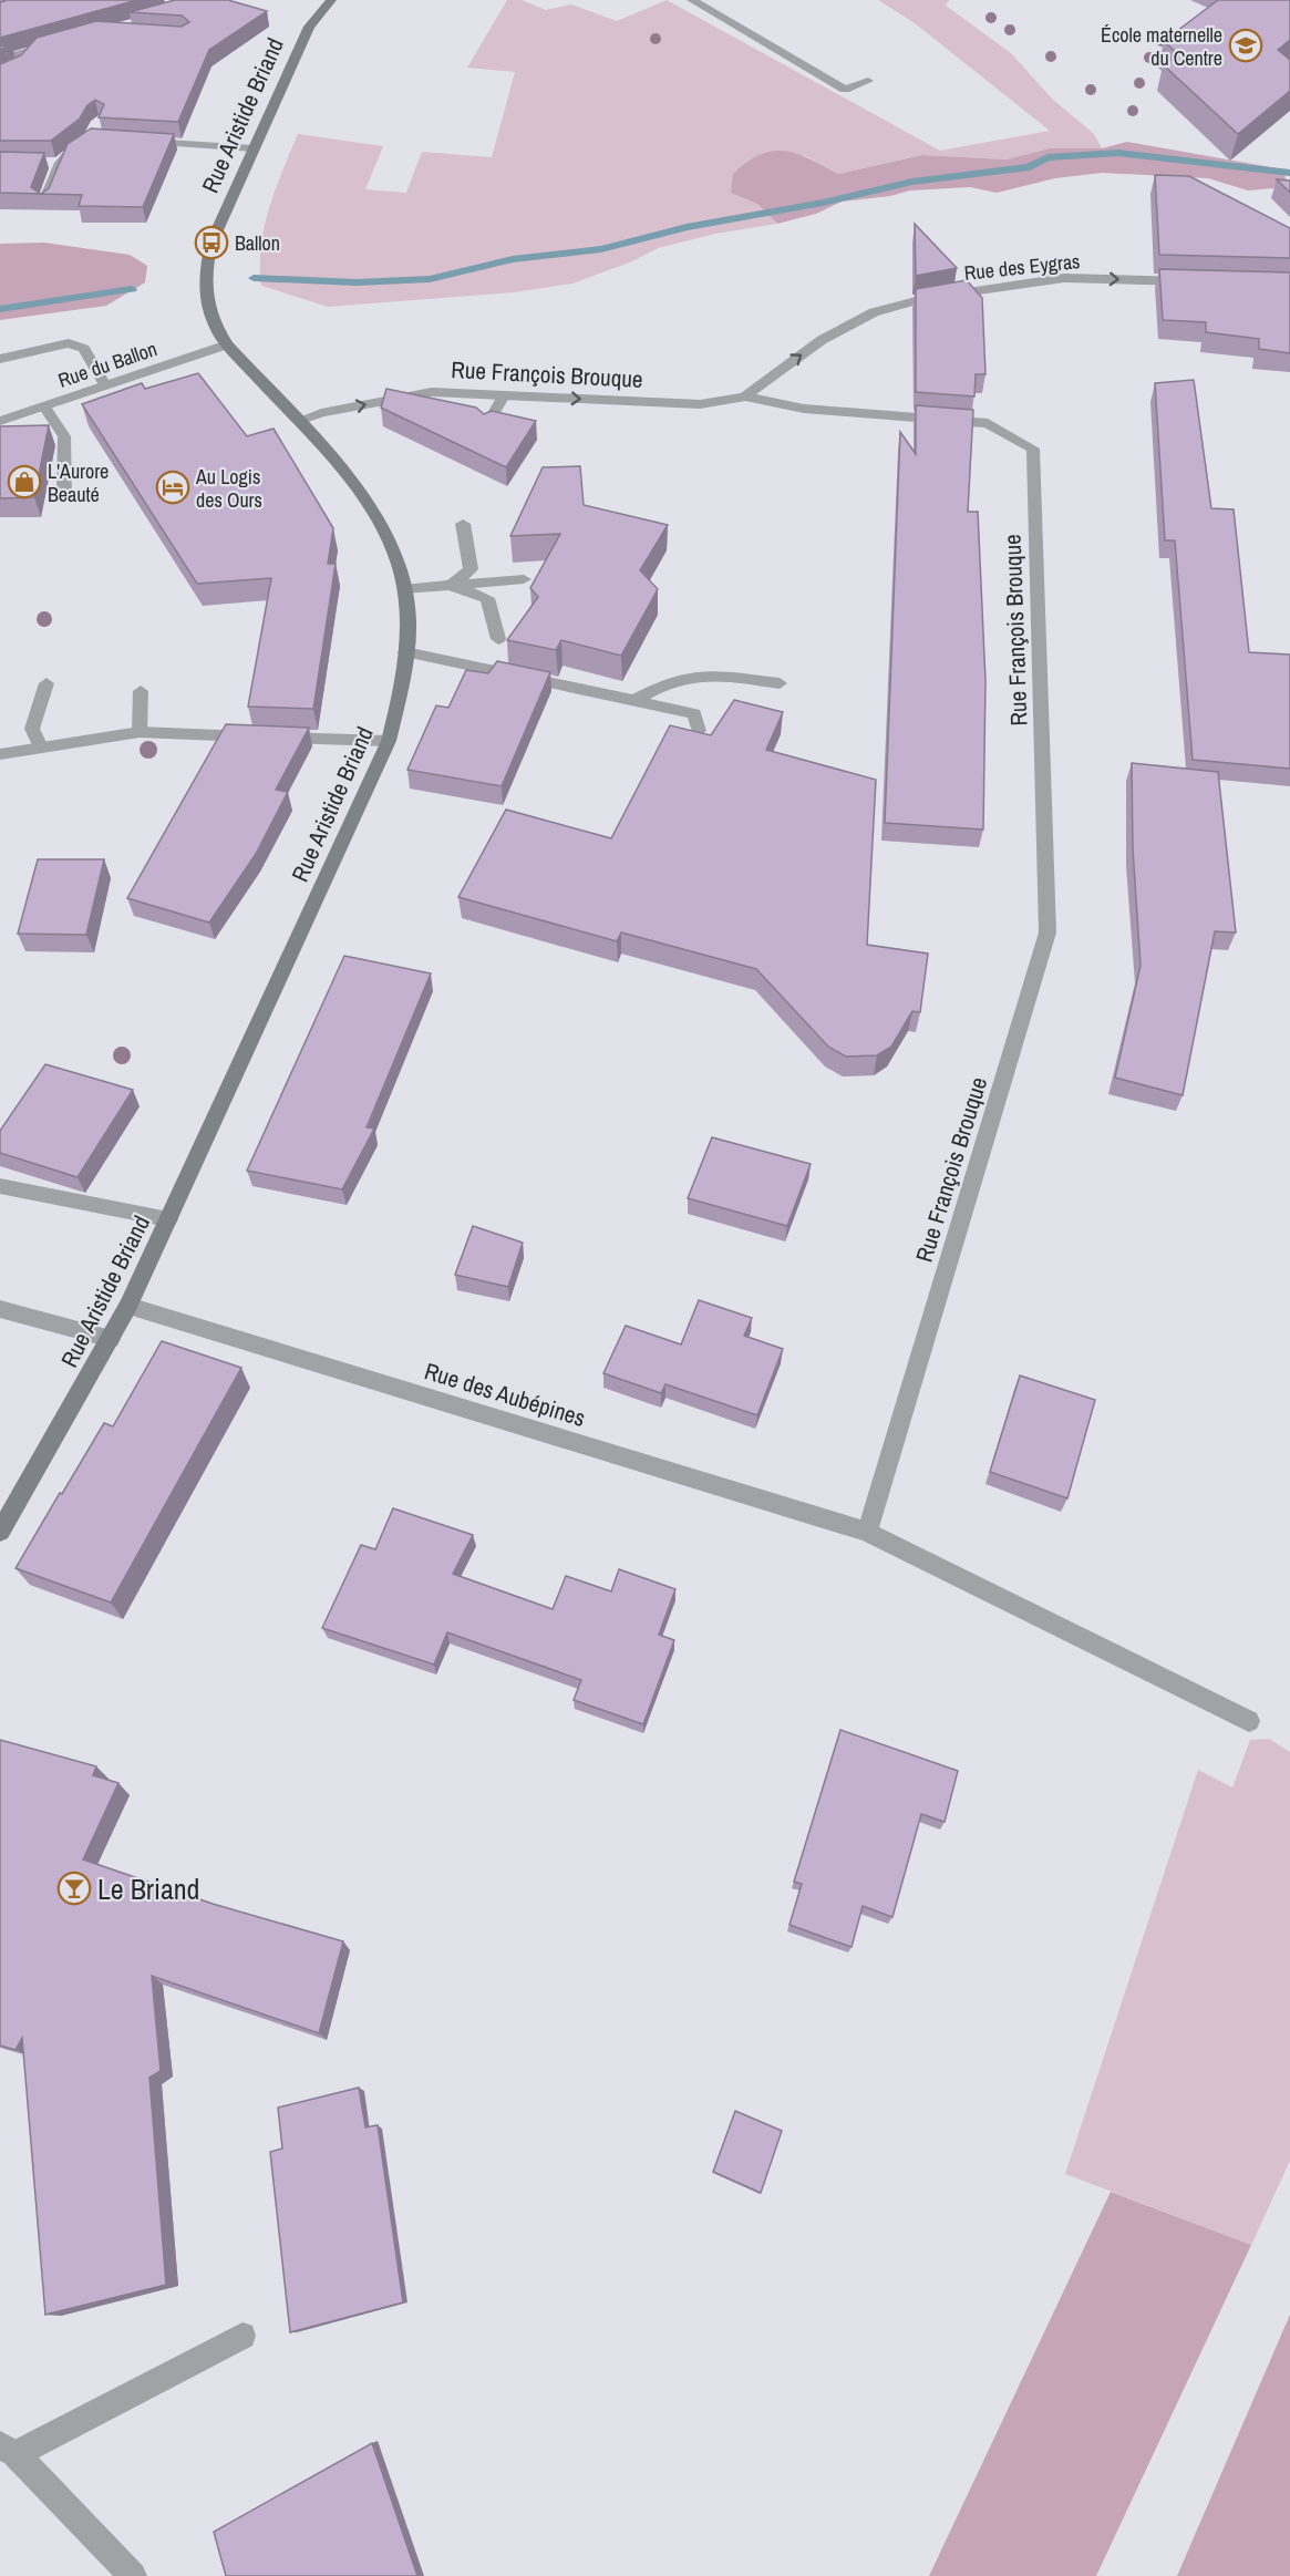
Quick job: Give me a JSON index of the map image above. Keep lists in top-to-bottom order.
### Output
{
  "streets": {
    "street": [
      "Rue Aristide Briand",
      "Rue des Eygras",
      "Rue du Ballon",
      "Rue François Brouque",
      "Rue des Aubépines"
    ]
  },
  "crossings": [
    ["Rue Aristide Briand", "Rue du Ballon"],
    ["Rue Aristide Briand", "Rue François Brouque"],
    ["Rue Aristide Briand", "Rue des Aubépines"],
    ["Rue des Eygras", "Rue François Brouque"],
    ["Rue François Brouque", "Rue des Aubépines"]
  ],
  "one_way": ["Rue des Eygras"],
  "places": {
    "school or university": ["École maternelle du Centre"],
    "bus stop": ["Ballon"],
    "shop": ["L'Aurore Beauté"],
    "hotel": ["Au Logis des Ours"],
    "bar": ["Le Briand"]
  }
}
